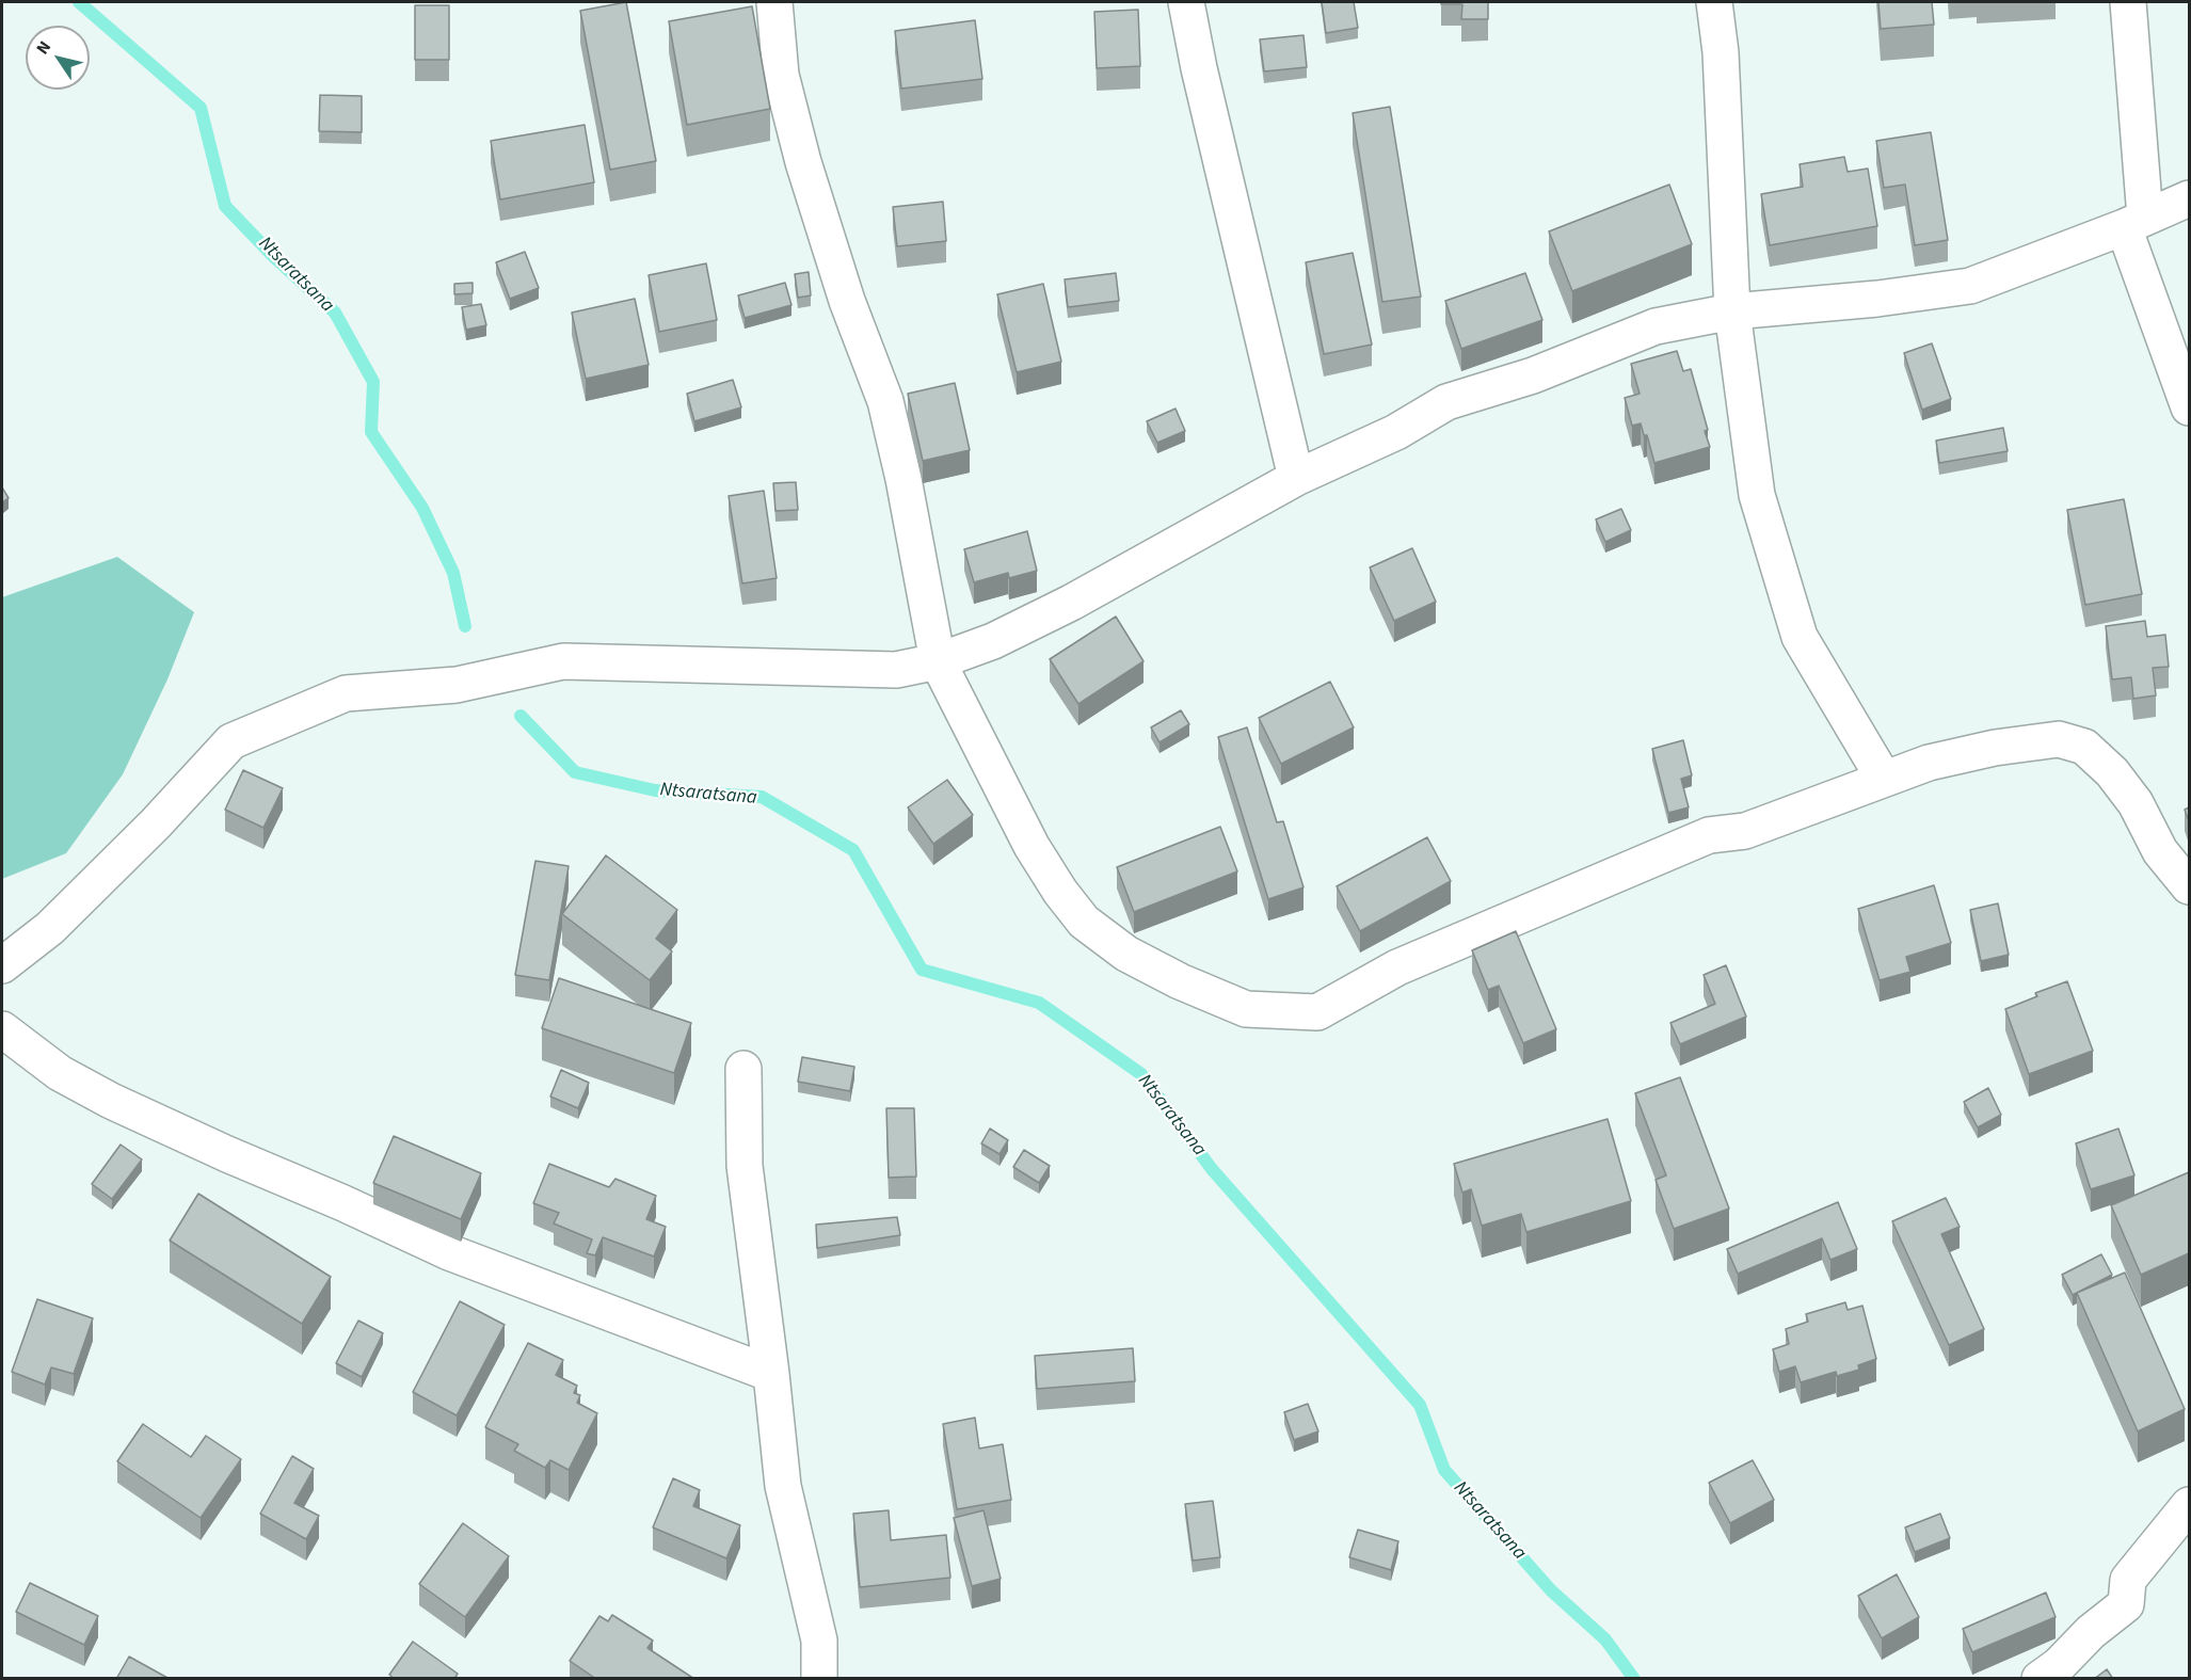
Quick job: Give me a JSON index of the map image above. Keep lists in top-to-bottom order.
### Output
{
  "water": ["Ntsaratsana"],
  "north": "top left"
}
